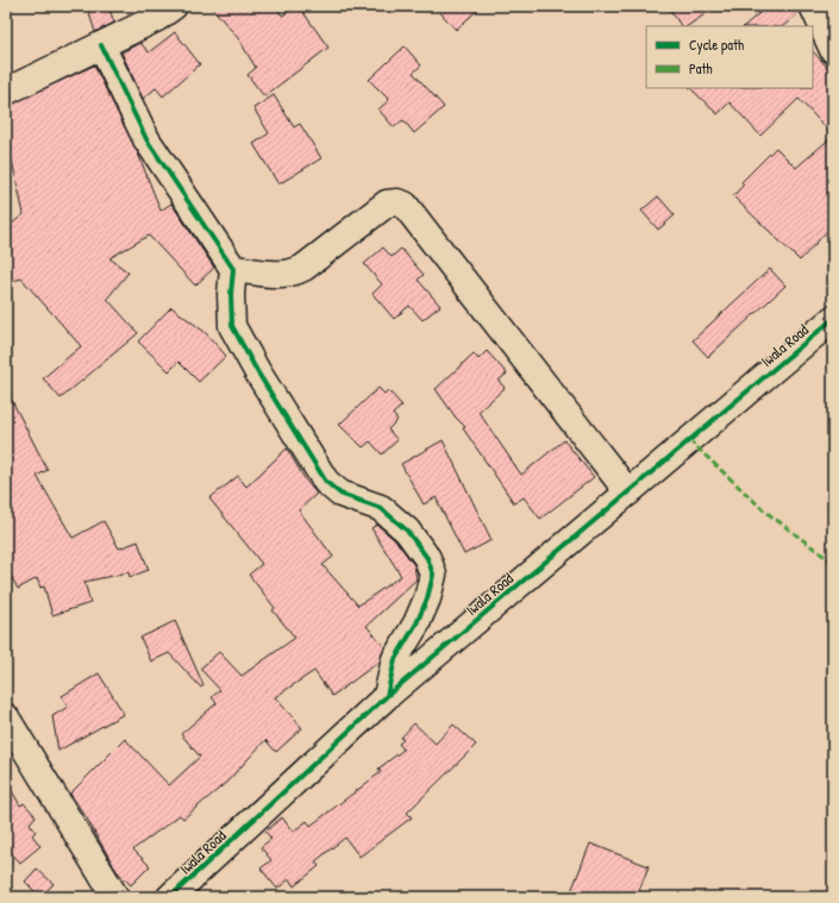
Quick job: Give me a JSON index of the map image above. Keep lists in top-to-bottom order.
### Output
{
  "streets": {
    "street": ["Iwala Road"]
  },
  "legend": ["Cycle path", "Path"]
}
